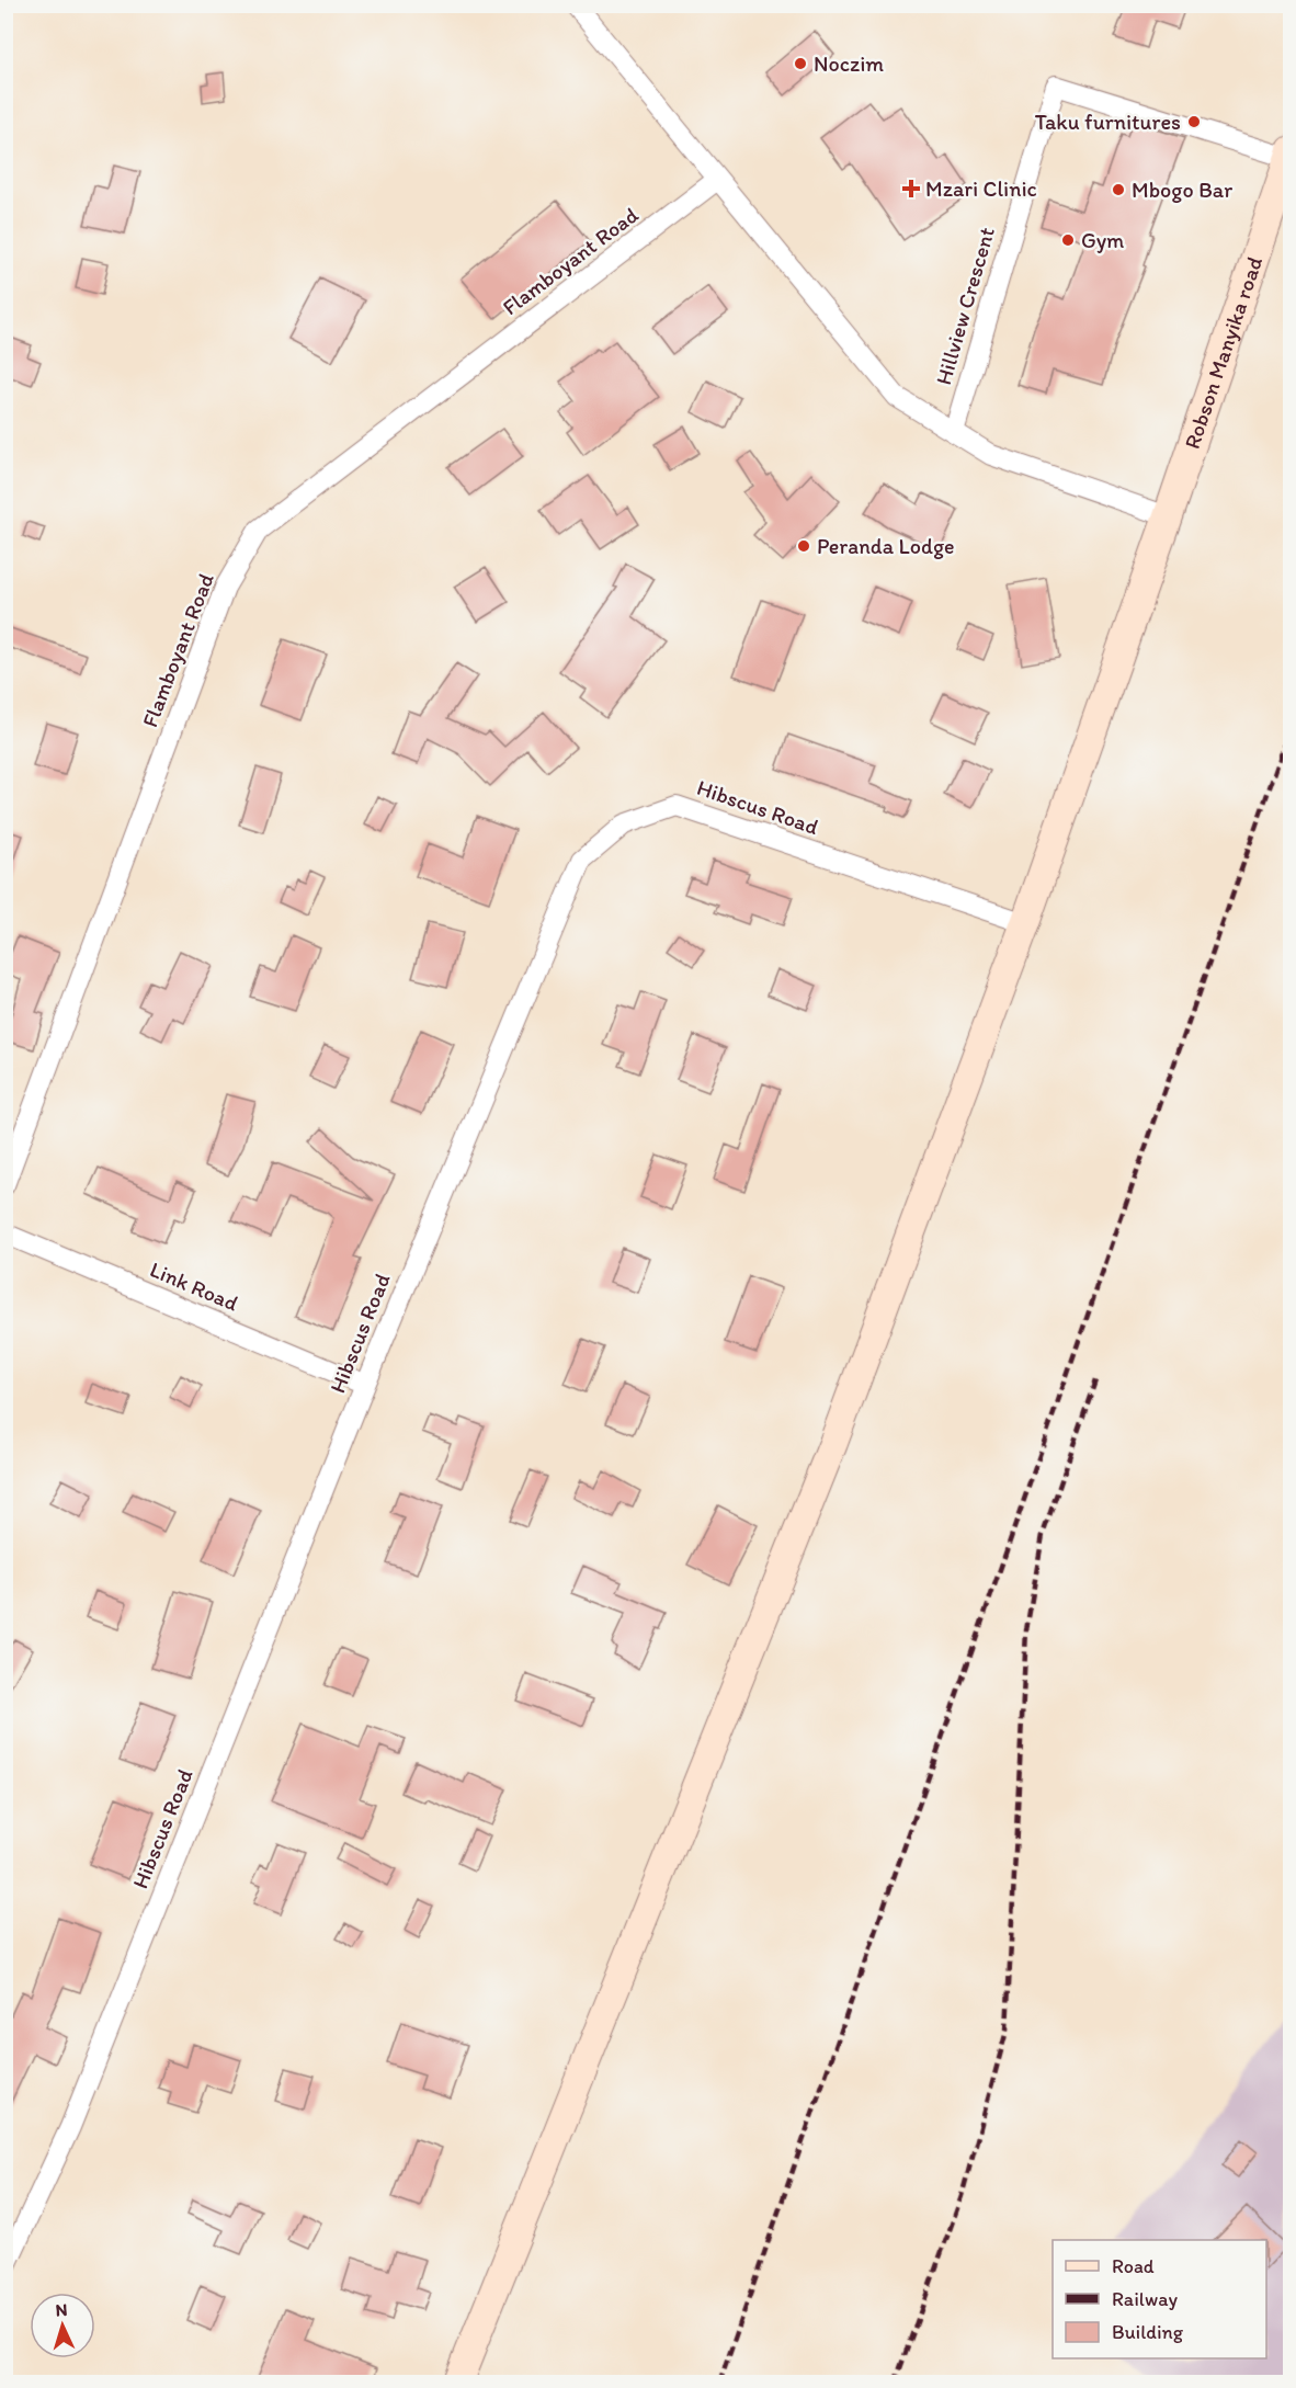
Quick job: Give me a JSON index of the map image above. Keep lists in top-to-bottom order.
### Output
{
  "streets": {
    "street": [
      "Flamboyant Road",
      "Hillview Crescent",
      "Robson Manyika road",
      "Hibscus Road",
      "Link Road"
    ]
  },
  "crossings": [
    ["Flamboyant Road", "Hillview Crescent"],
    ["Hillview Crescent", "Robson Manyika road"],
    ["Robson Manyika road", "Hibscus Road"],
    ["Hibscus Road", "Link Road"]
  ],
  "places": {
    "other": [
      "Noczim",
      "Taku furnitures",
      "Mbogo Bar",
      "Gym",
      "Peranda Lodge"
    ],
    "health": ["Mzari Clinic"]
  },
  "legend": ["Road", "Railway", "Building"],
  "north": "top"
}
